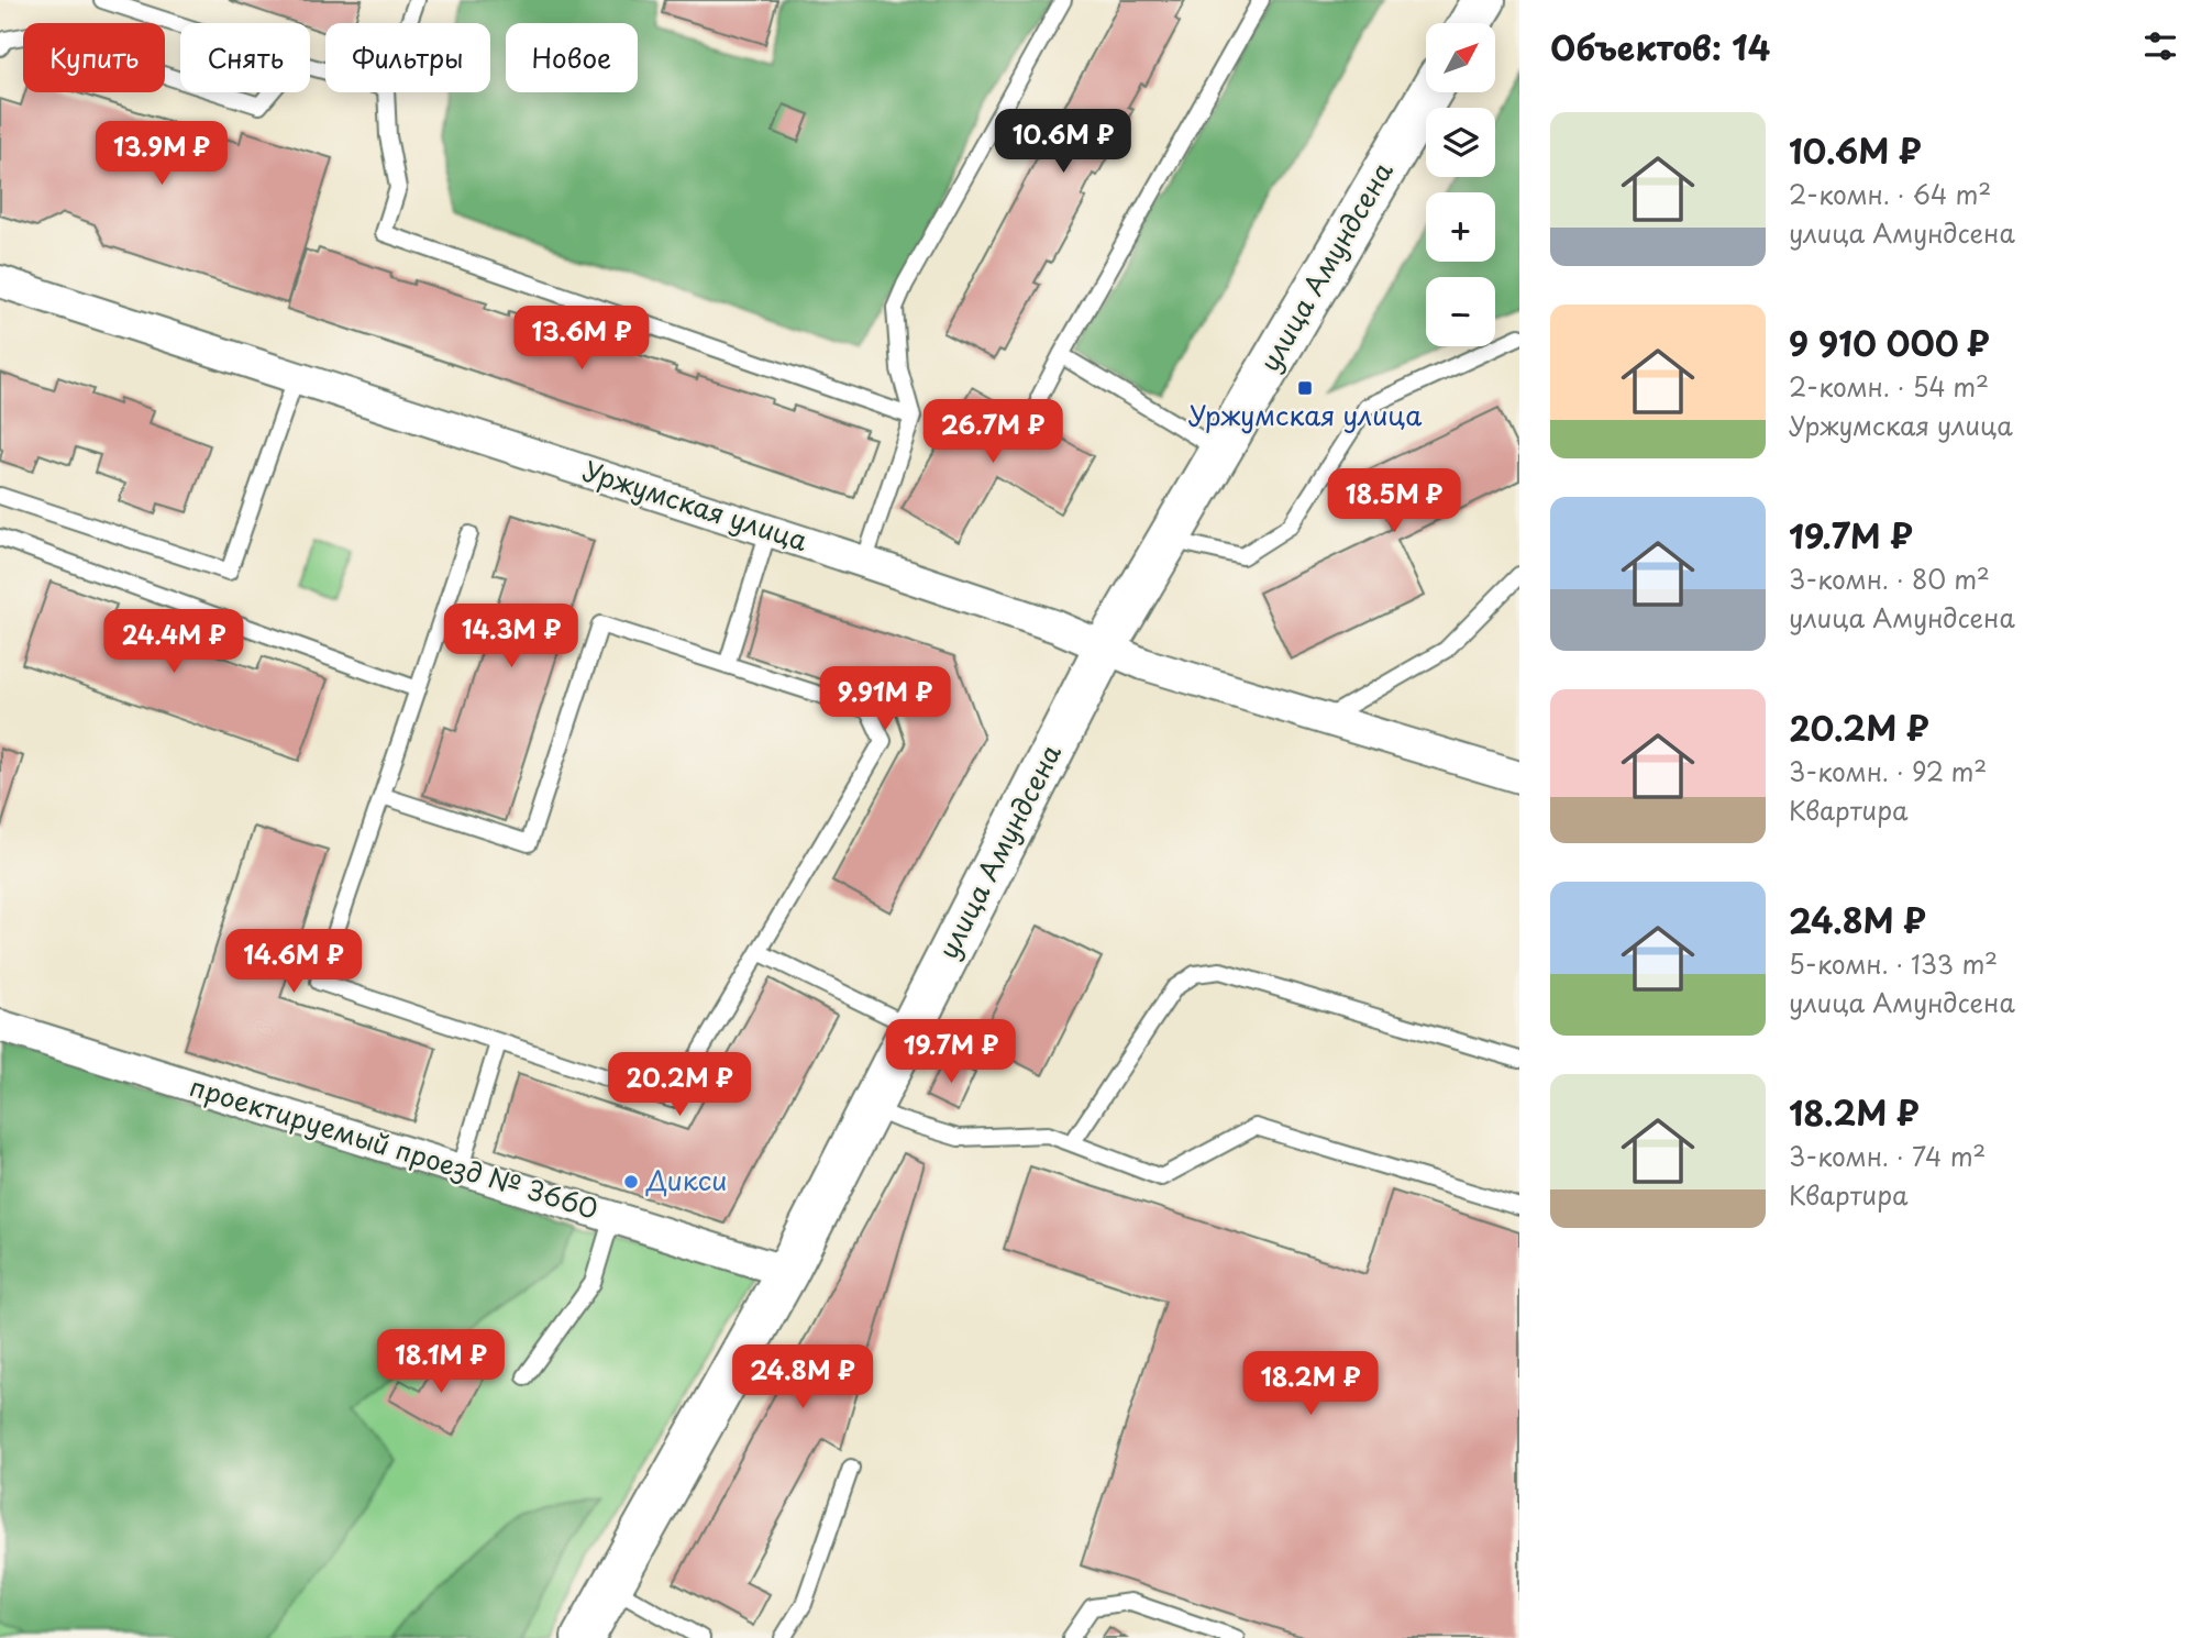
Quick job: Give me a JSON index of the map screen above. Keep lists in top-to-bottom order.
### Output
{
  "streets": {
    "street": ["улица Амундсена", "Уржумская улица", "проектируемый проезд № 3660"]
  },
  "crossings": [
    ["улица Амундсена", "Уржумская улица"],
    ["улица Амундсена", "проектируемый проезд № 3660"]
  ],
  "places": {
    "transit": ["Уржумская улица"],
    "other": ["Дикси"]
  },
  "north": "top right",
  "page": {
    "heading": "Объектов: 14",
    "map_buttons": ["+", "−"],
    "chip": [
      "Купить",
      "Снять",
      "Фильтры",
      "Новое"
    ],
    "list": [
      {
        "name": "10.6M ₽",
        "note": "2-комн. · 64 m² · улица Амундсена"
      },
      {
        "name": "9 910 000 ₽",
        "note": "2-комн. · 54 m² · Уржумская улица"
      },
      {
        "name": "19.7M ₽",
        "note": "3-комн. · 80 m² · улица Амундсена"
      },
      {
        "name": "20.2M ₽",
        "note": "3-комн. · 92 m² · Квартира"
      },
      {
        "name": "24.8M ₽",
        "note": "5-комн. · 133 m² · улица Амундсена"
      },
      {
        "name": "18.2M ₽",
        "note": "3-комн. · 74 m² · Квартира"
      }
    ],
    "price": [
      "10.6M ₽",
      "13.9M ₽",
      "13.6M ₽",
      "26.7M ₽",
      "18.5M ₽",
      "14.3M ₽",
      "24.4M ₽",
      "9.91M ₽",
      "14.6M ₽",
      "19.7M ₽",
      "20.2M ₽",
      "18.1M ₽",
      "24.8M ₽",
      "18.2M ₽"
    ]
  }
}
